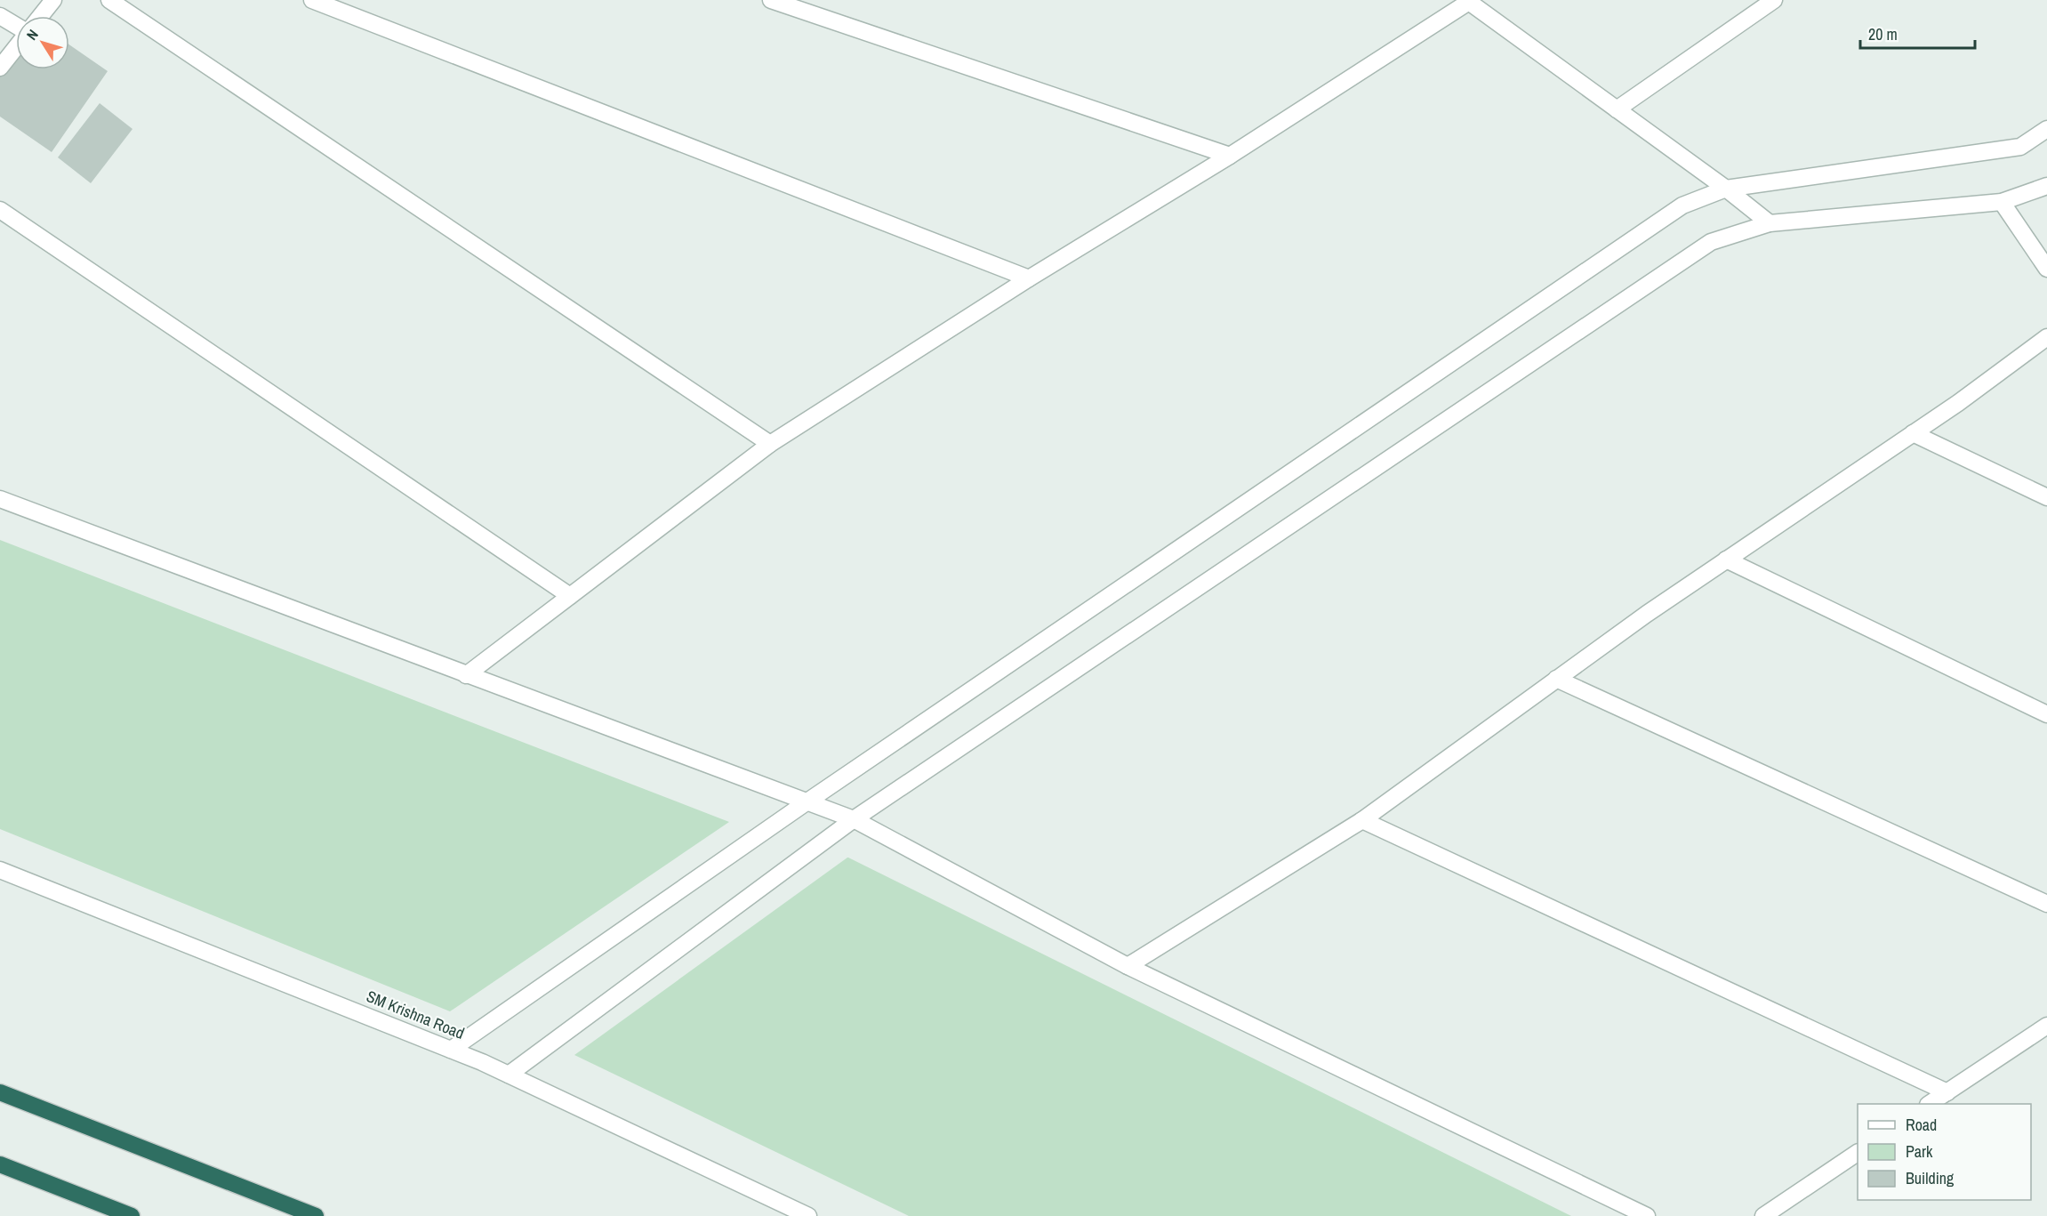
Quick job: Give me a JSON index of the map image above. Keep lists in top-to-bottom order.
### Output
{
  "streets": {
    "street": ["SM Krishna Road"]
  },
  "legend": ["Road", "Park", "Building"],
  "scale_bar": "20 m",
  "north": "top left"
}
